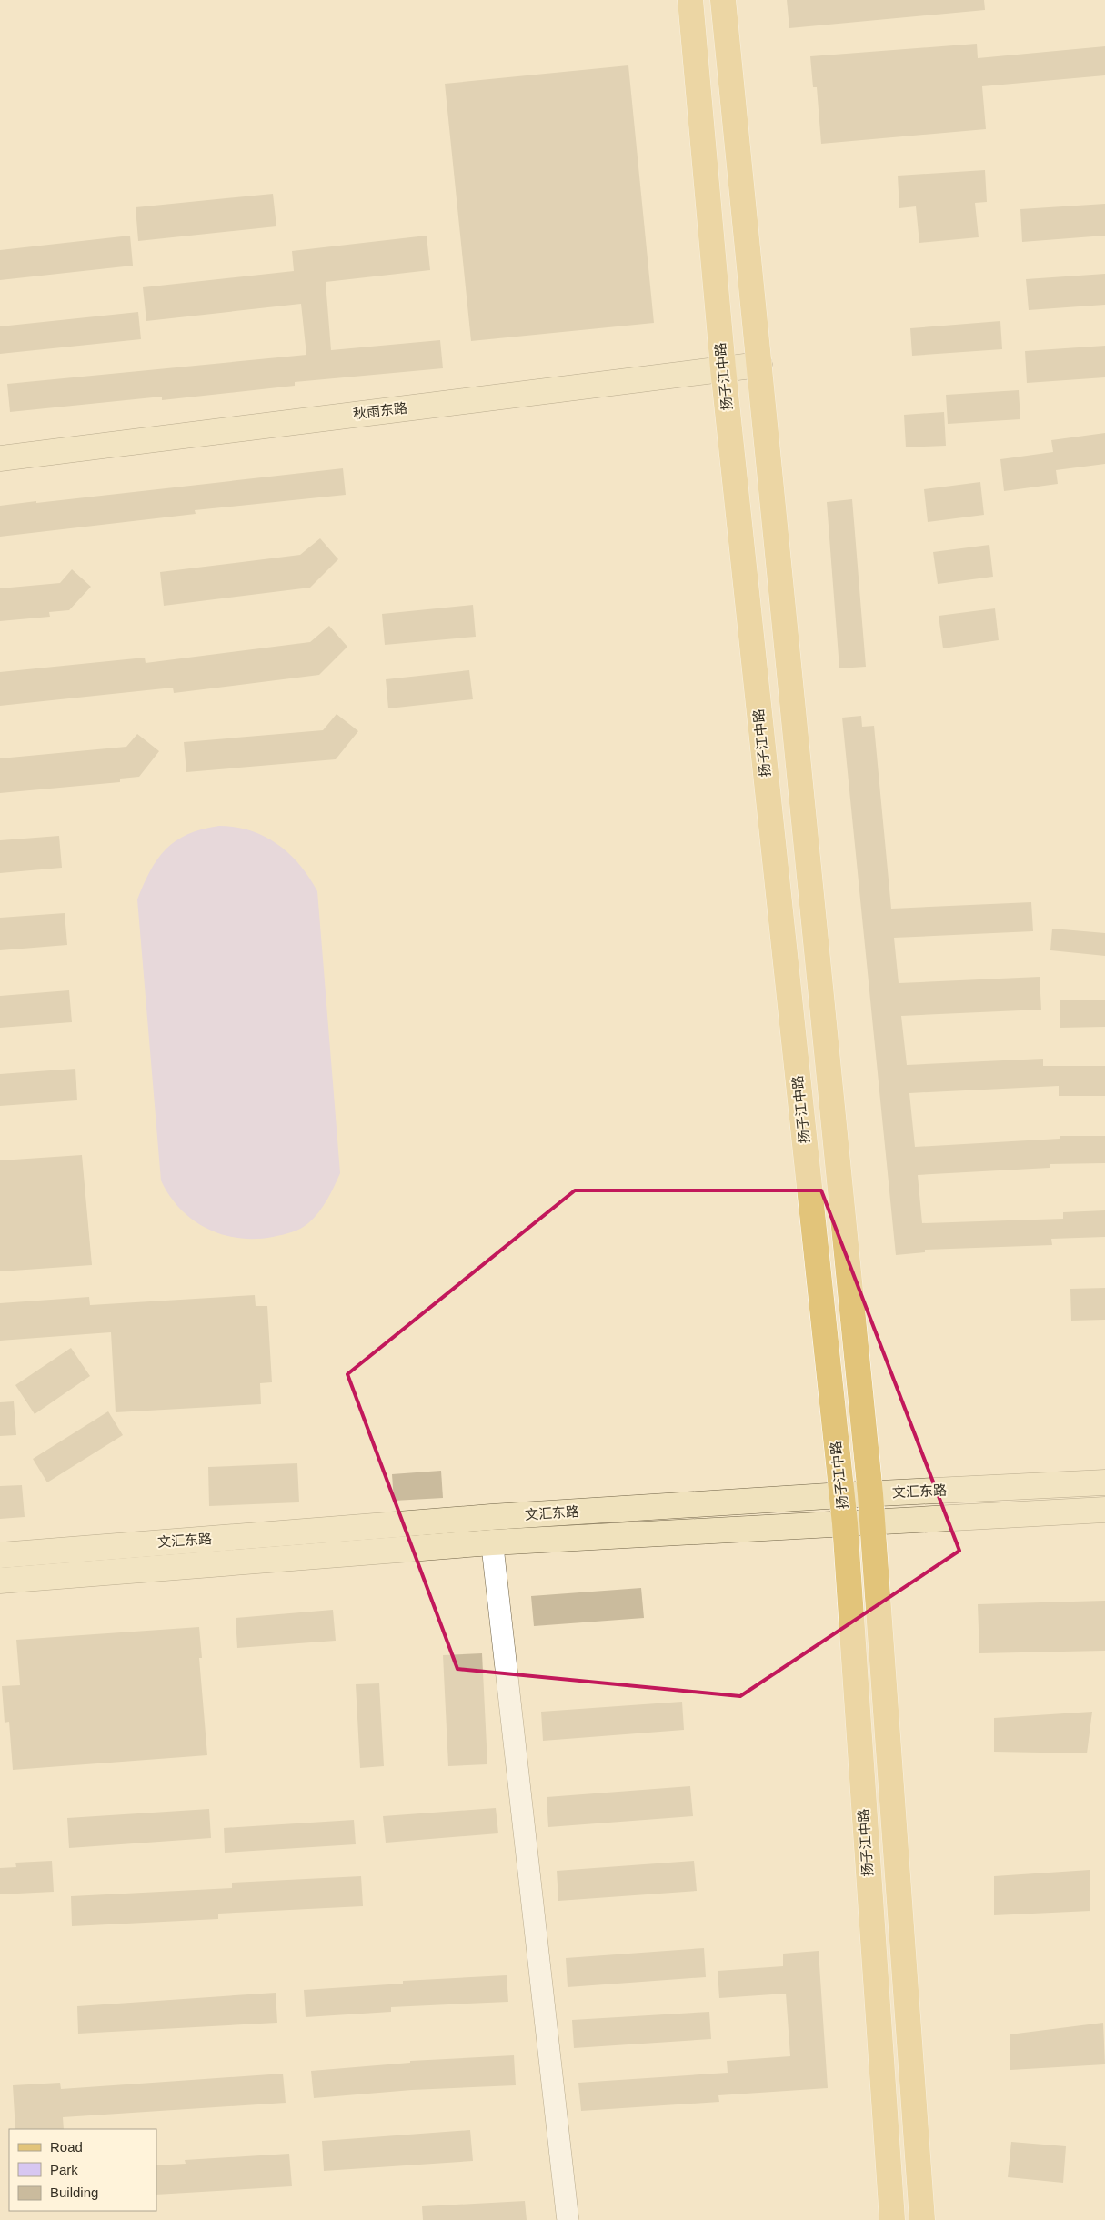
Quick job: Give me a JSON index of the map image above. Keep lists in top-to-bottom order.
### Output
{
  "streets": {
    "main road": ["扬子江中路", "秋雨东路", "文汇东路"]
  },
  "crossings": [
    ["扬子江中路", "秋雨东路"],
    ["扬子江中路", "文汇东路"]
  ],
  "legend": ["Road", "Park", "Building"]
}
